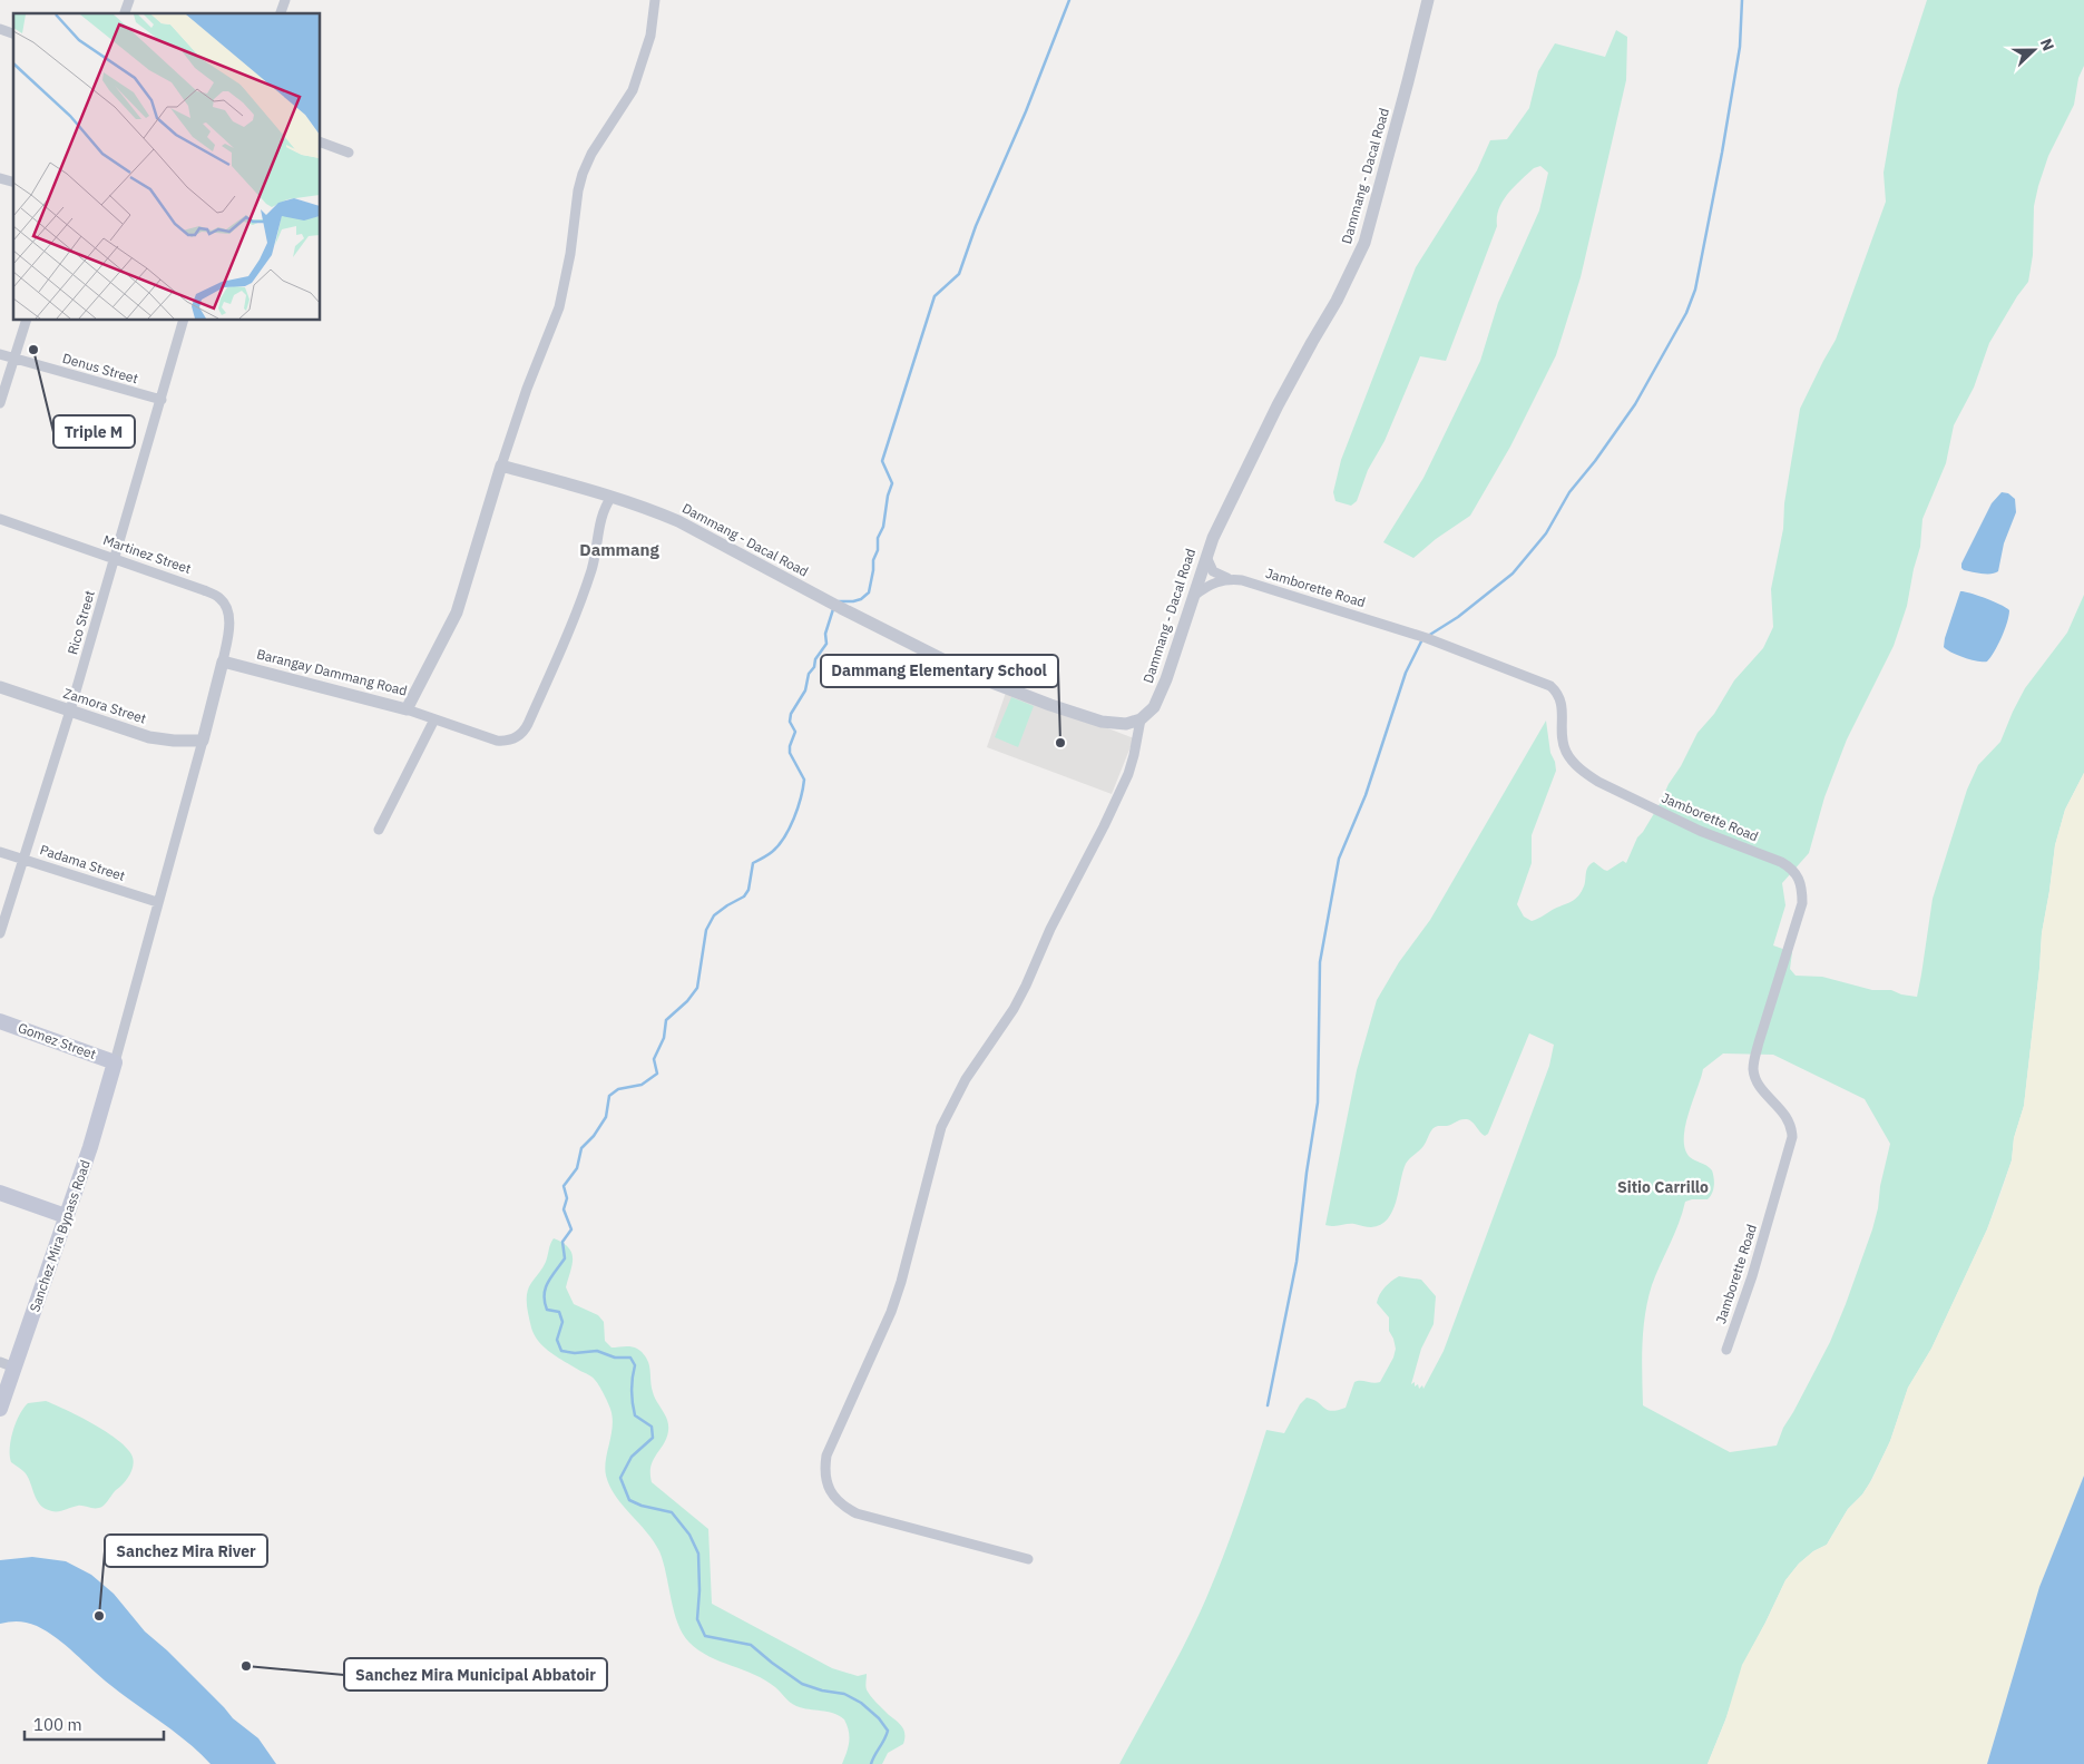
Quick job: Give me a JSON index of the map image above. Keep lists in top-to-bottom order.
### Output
{
  "streets": {
    "main road": ["Gomez Street", "Sanchez Mira Bypass Road"],
    "street": [
      "Dammang - Dacal Road",
      "Denus Street",
      "Martinez Street",
      "Jamborette Road",
      "Rico Street",
      "Barangay Dammang Road",
      "Zamora Street",
      "Padama Street"
    ]
  },
  "crossings": [
    ["Dammang - Dacal Road", "Barangay Dammang Road"],
    ["Denus Street", "Rico Street"],
    ["Martinez Street", "Rico Street"],
    ["Martinez Street", "Barangay Dammang Road"],
    ["Rico Street", "Zamora Street"],
    ["Rico Street", "Padama Street"],
    ["Gomez Street", "Sanchez Mira Bypass Road"]
  ],
  "districts": ["Dammang", "Sitio Carrillo"],
  "places": [
    "Triple M",
    "Dammang Elementary School",
    "Sanchez Mira River",
    "Sanchez Mira Municipal Abbatoir"
  ],
  "scale_bar": "100 m",
  "north": "right"
}
